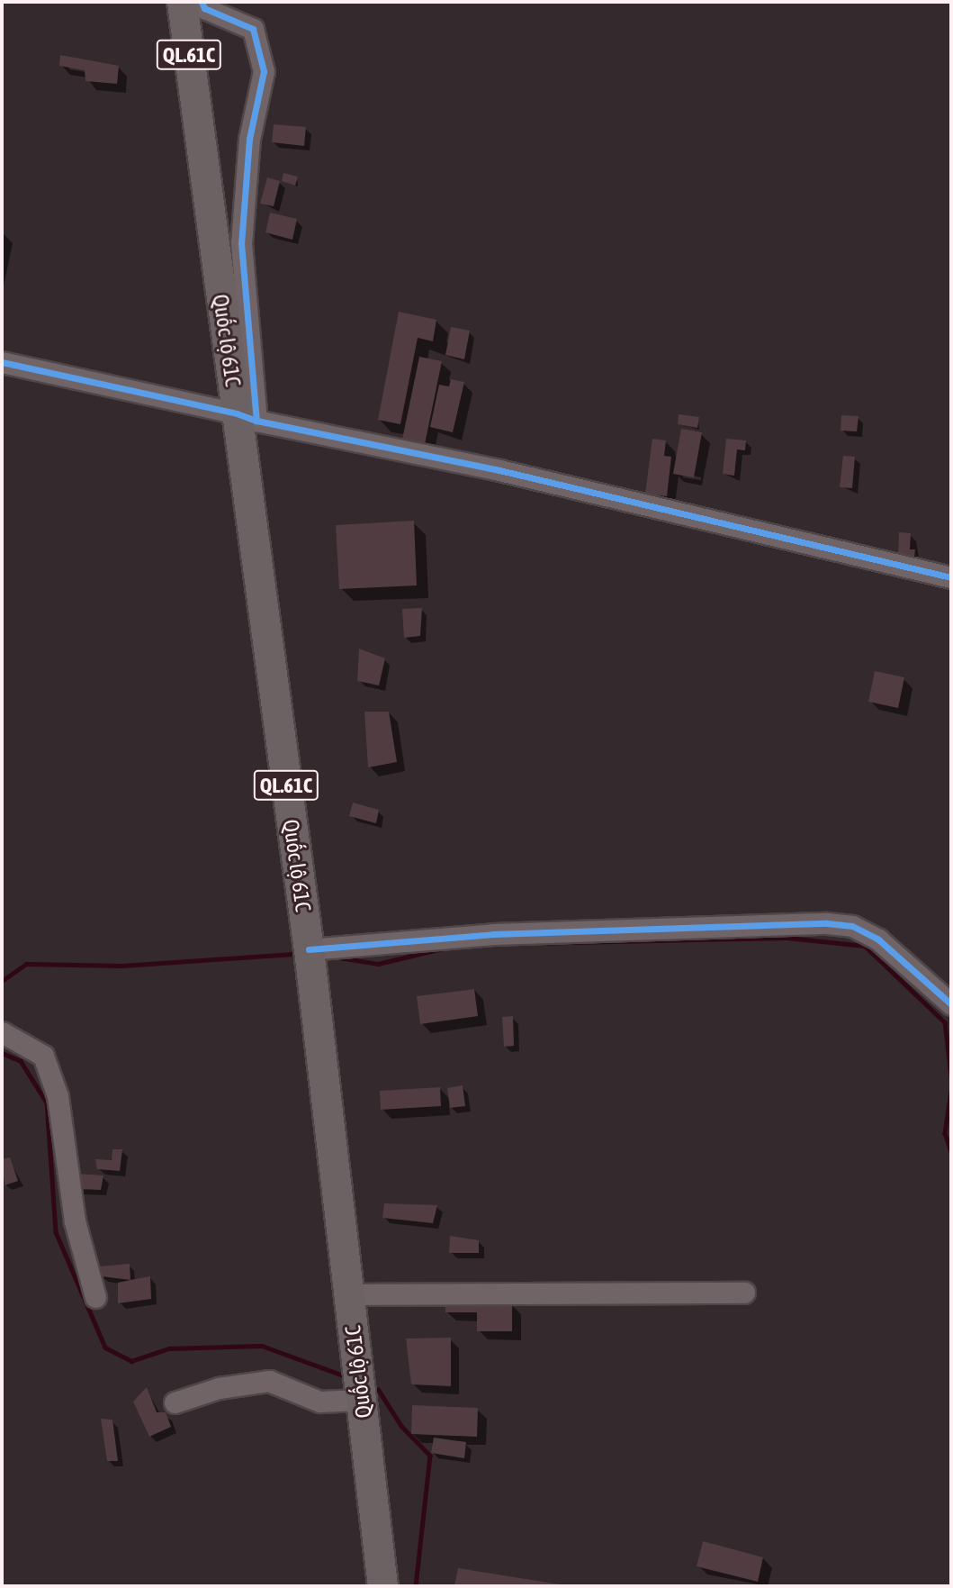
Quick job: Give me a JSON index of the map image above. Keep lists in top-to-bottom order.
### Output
{
  "streets": {
    "highway": ["QL.61C", "Quốc lộ 61C"]
  }
}
